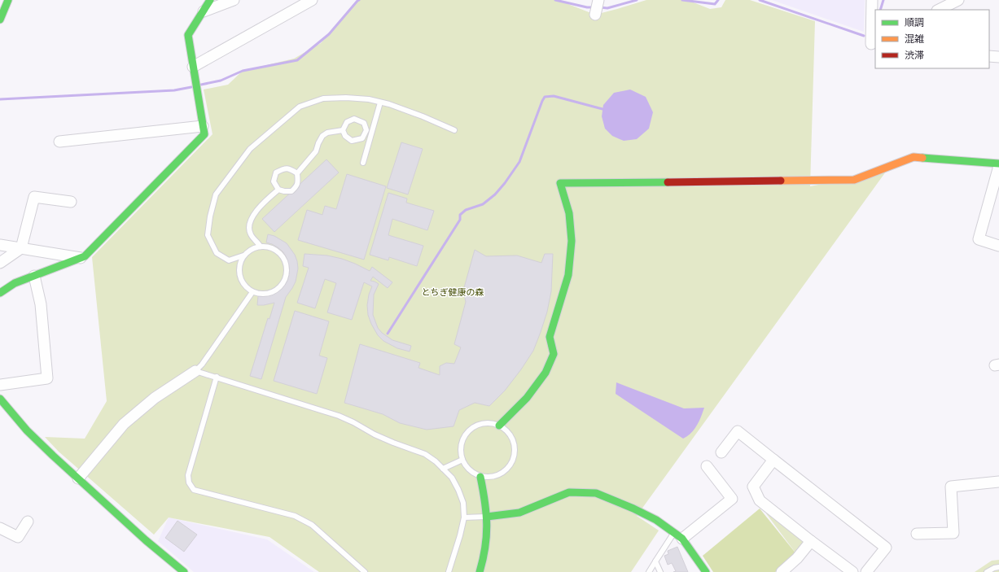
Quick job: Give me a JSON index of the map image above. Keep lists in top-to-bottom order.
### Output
{
  "parks": ["とちぎ健康の森"],
  "legend": ["順調", "混雑", "渋滞"]
}
